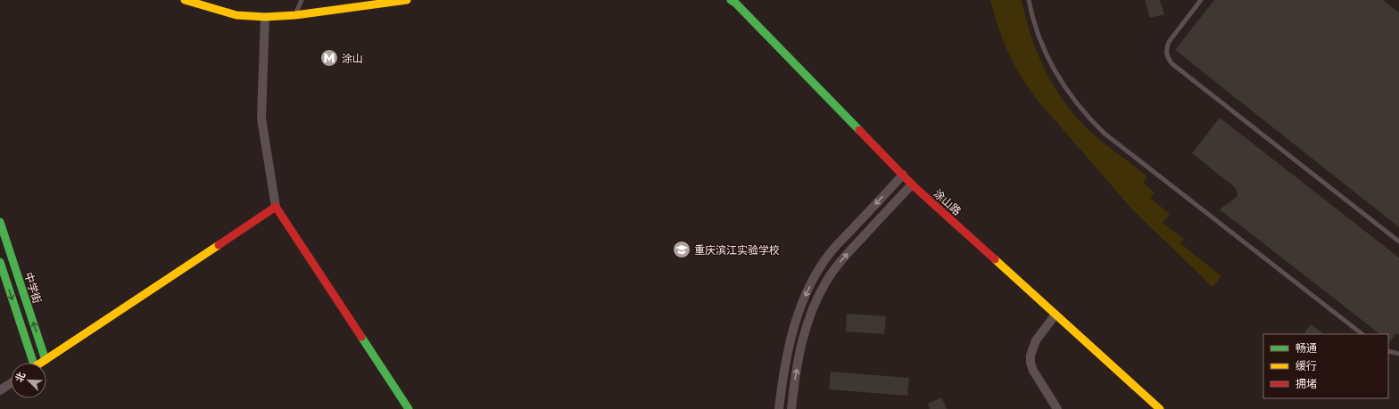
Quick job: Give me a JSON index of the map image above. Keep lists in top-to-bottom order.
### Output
{
  "streets": {
    "main road": ["涂山路", "中学街"]
  },
  "places": {
    "metro station": ["涂山"],
    "school or university": ["重庆滨江实验学校"]
  },
  "legend": ["畅通", "缓行", "拥堵"],
  "north": "top left"
}
